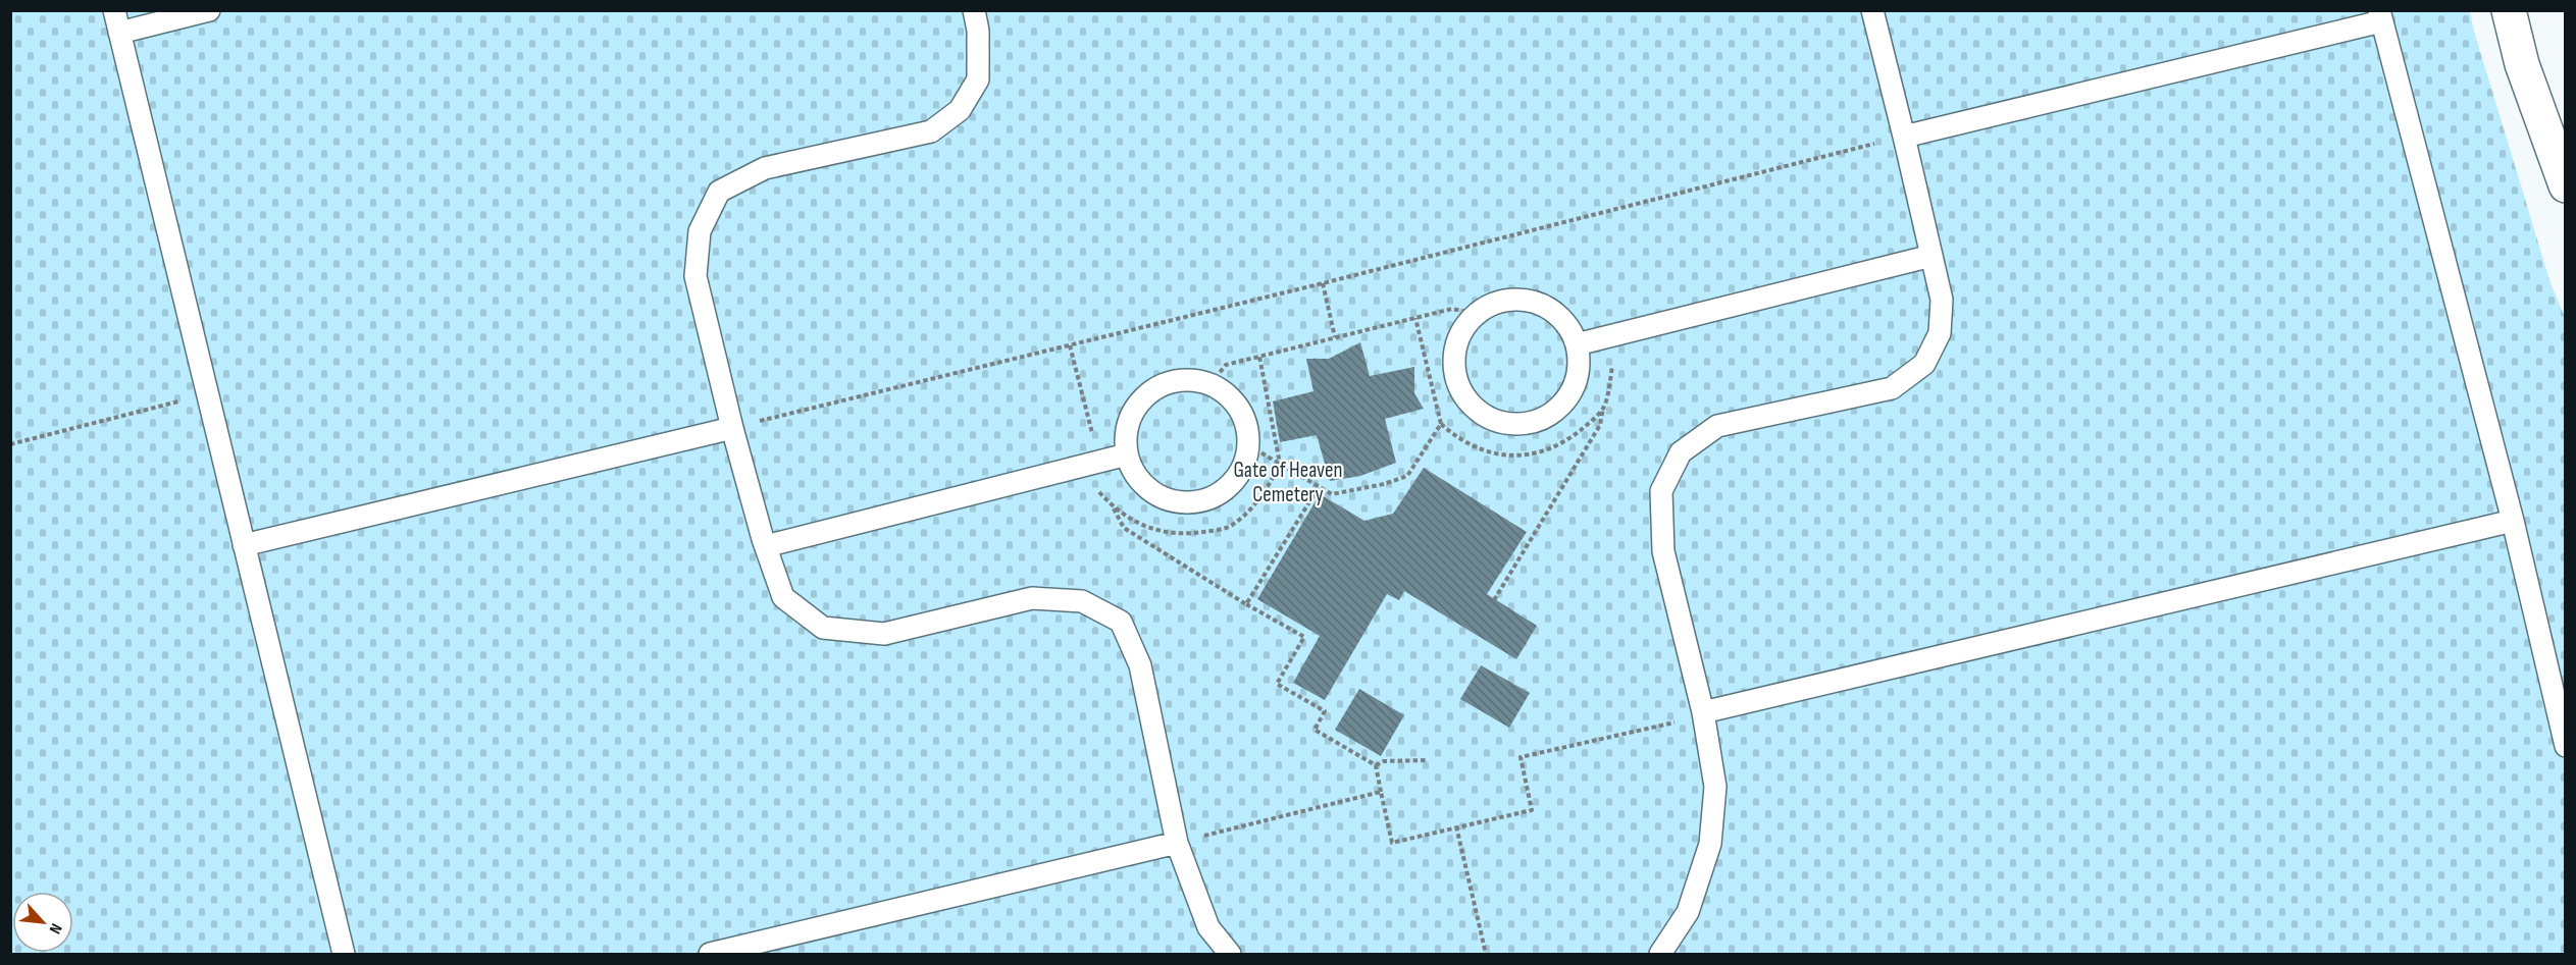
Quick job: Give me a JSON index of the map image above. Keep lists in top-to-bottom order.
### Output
{
  "parks": ["Gate of Heaven Cemetery"],
  "north": "bottom right"
}
